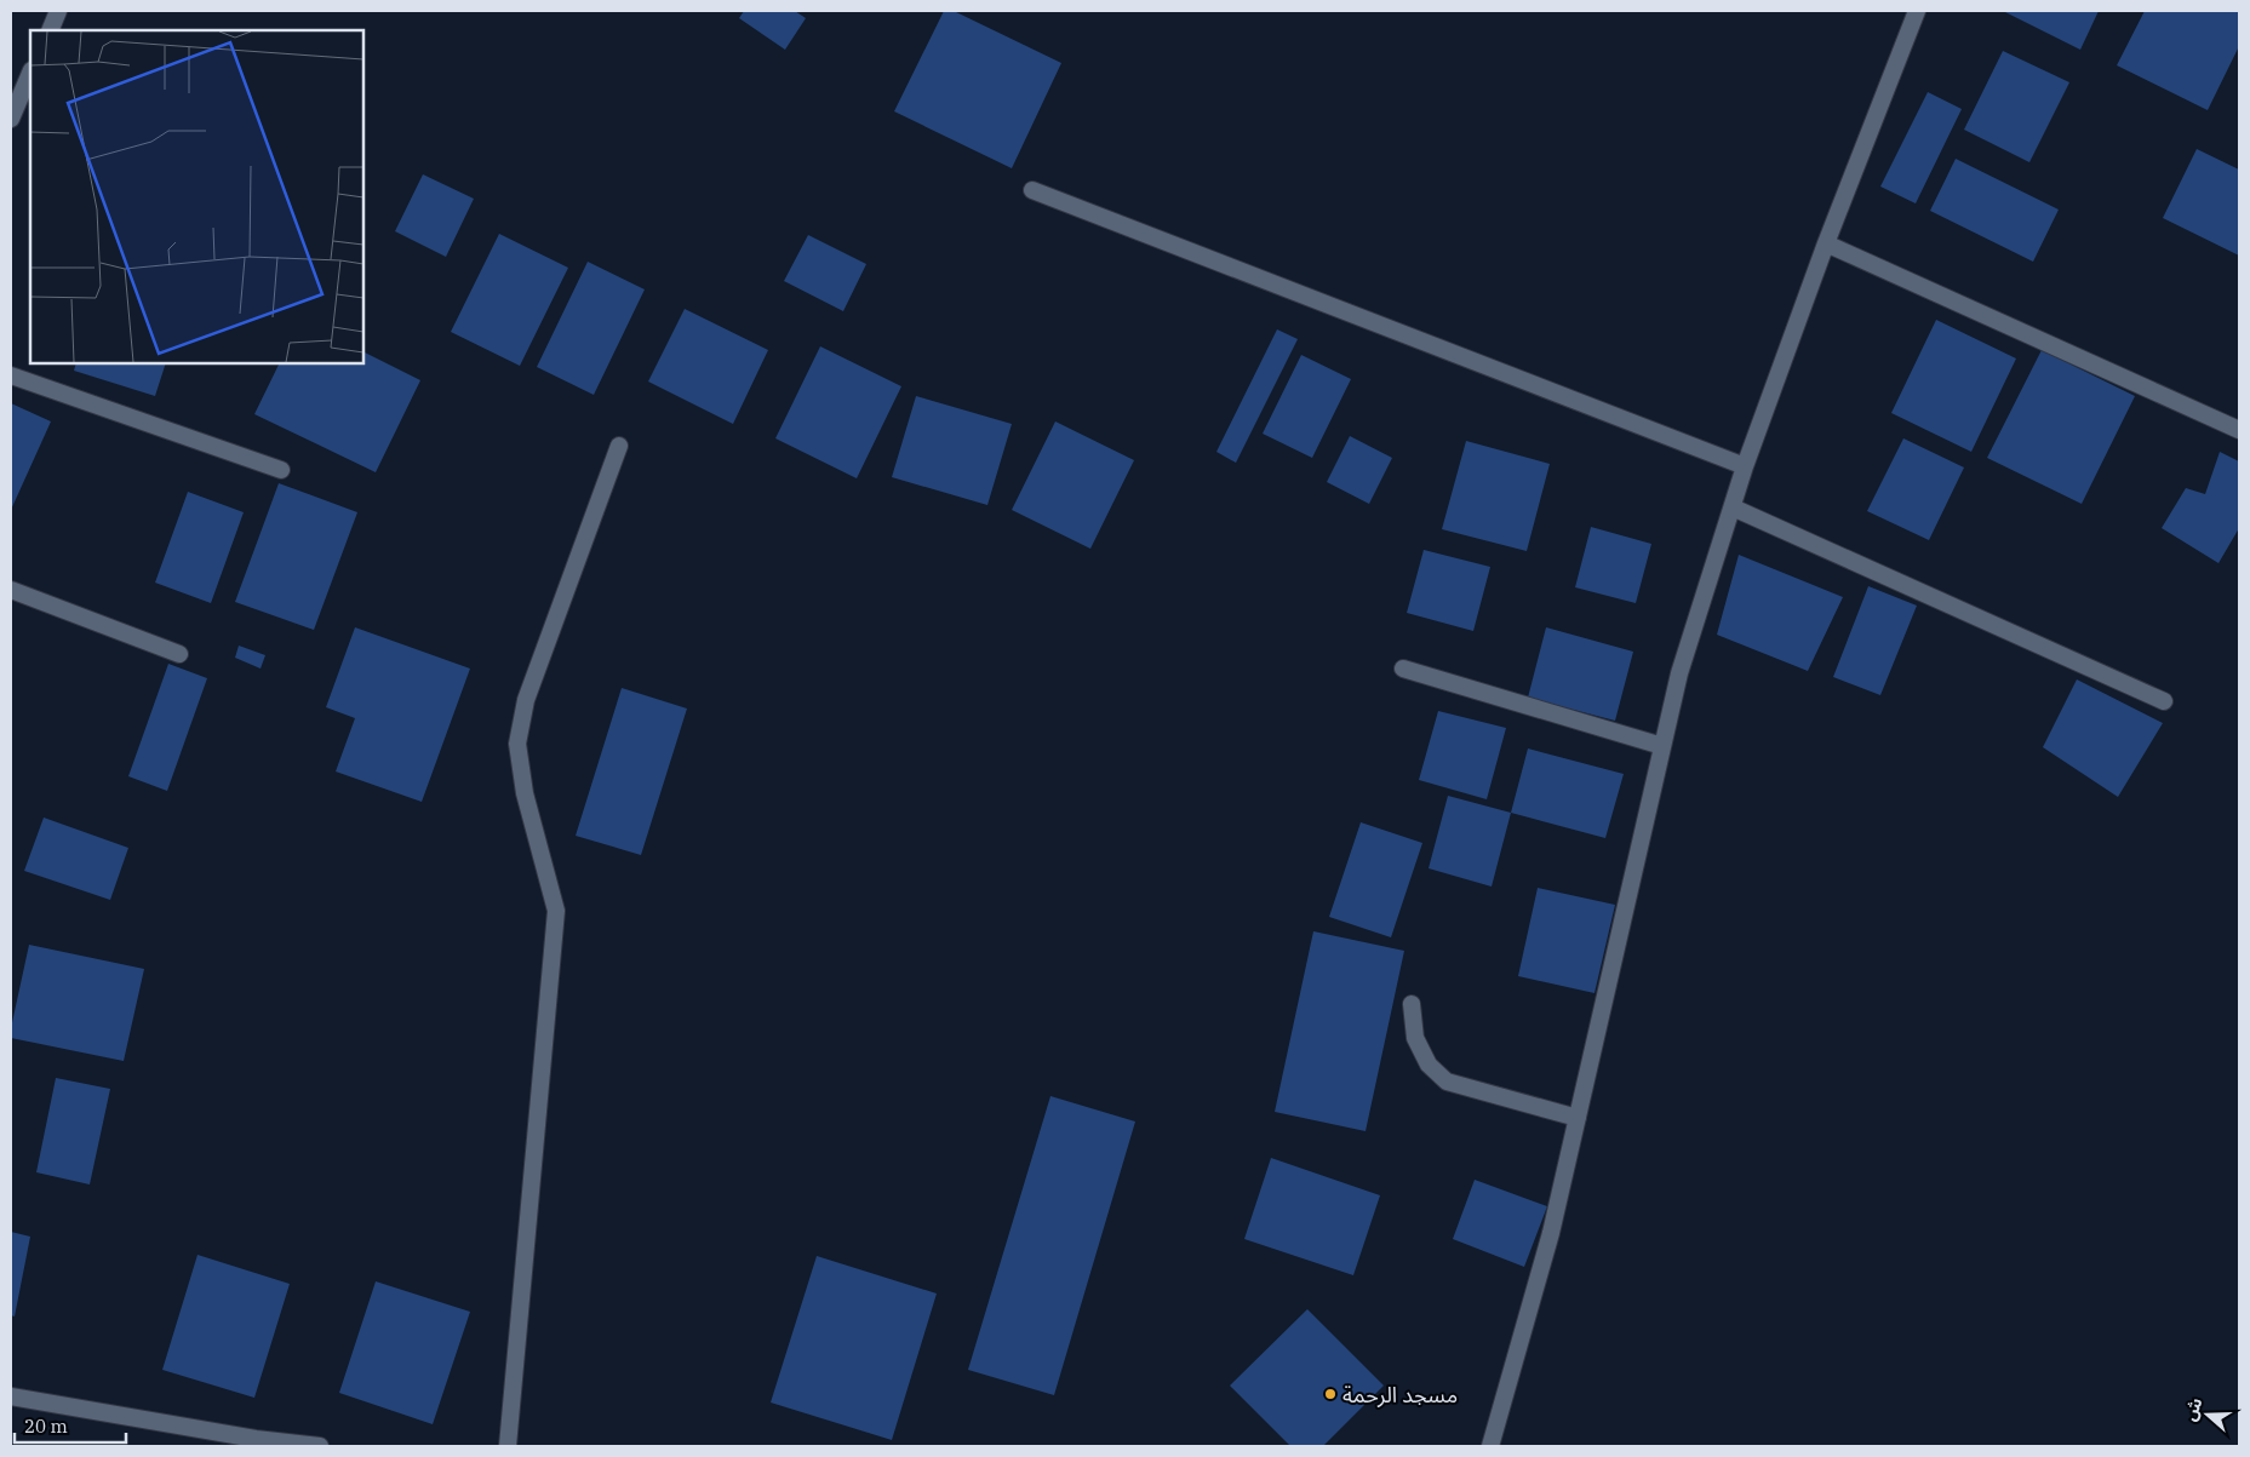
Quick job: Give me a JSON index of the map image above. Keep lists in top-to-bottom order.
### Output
{
  "places": ["مسجد الرحمة"],
  "scale_bar": "20 m",
  "north": "left"
}
